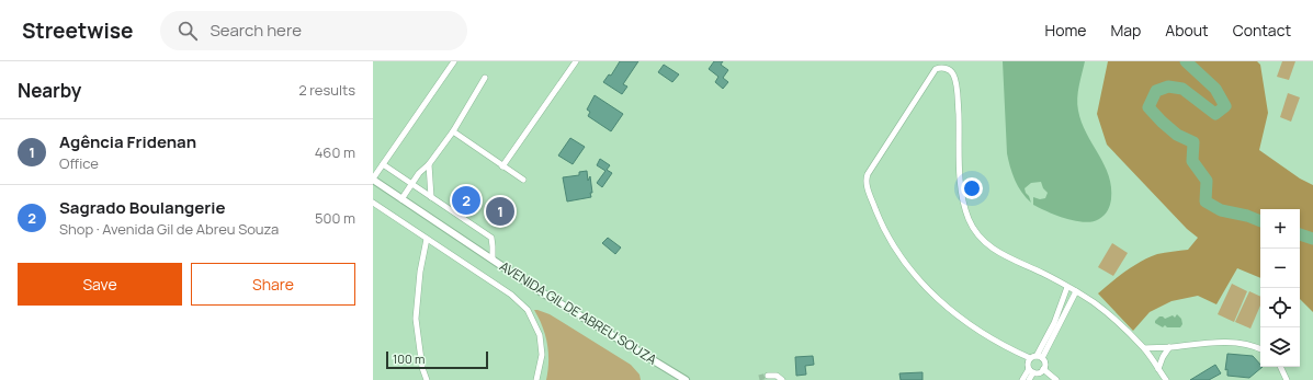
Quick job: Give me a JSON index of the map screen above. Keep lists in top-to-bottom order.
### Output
{
  "streets": {
    "street": ["AVENIDA GIL DE ABREU SOUZA"]
  },
  "scale_bar": "100 m",
  "page": {
    "header": "Streetwise",
    "search": "Search here",
    "nav": [
      "Home",
      "Map",
      "About",
      "Contact"
    ],
    "heading": ["Nearby", "2 results"],
    "list": [
      {
        "mark": "1",
        "name": "Agência Fridenan",
        "note": "Office",
        "value": "460 m"
      },
      {
        "mark": "2",
        "name": "Sagrado Boulangerie",
        "note": "Shop · Avenida Gil de Abreu Souza",
        "value": "500 m"
      }
    ],
    "pins": ["2", "1"],
    "map_buttons": ["+", "−"],
    "buttons": ["Save", "Share"],
    "scale": "100 m"
  }
}
